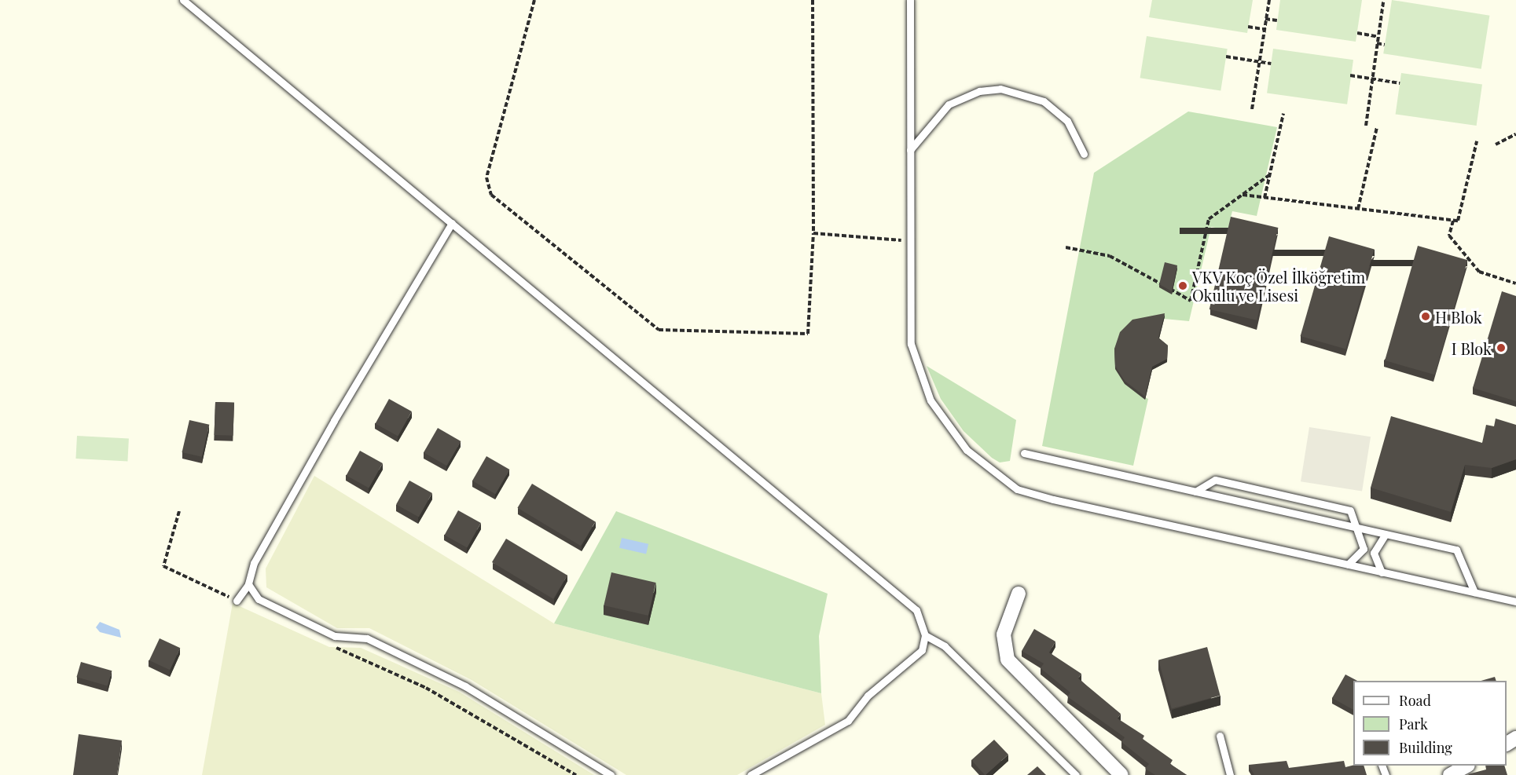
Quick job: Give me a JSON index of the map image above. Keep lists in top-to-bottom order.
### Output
{
  "places": ["VKV Koç Özel İlköğretim Okulu ve Lisesi", "H Blok", "I Blok"],
  "legend": ["Road", "Park", "Building"]
}
